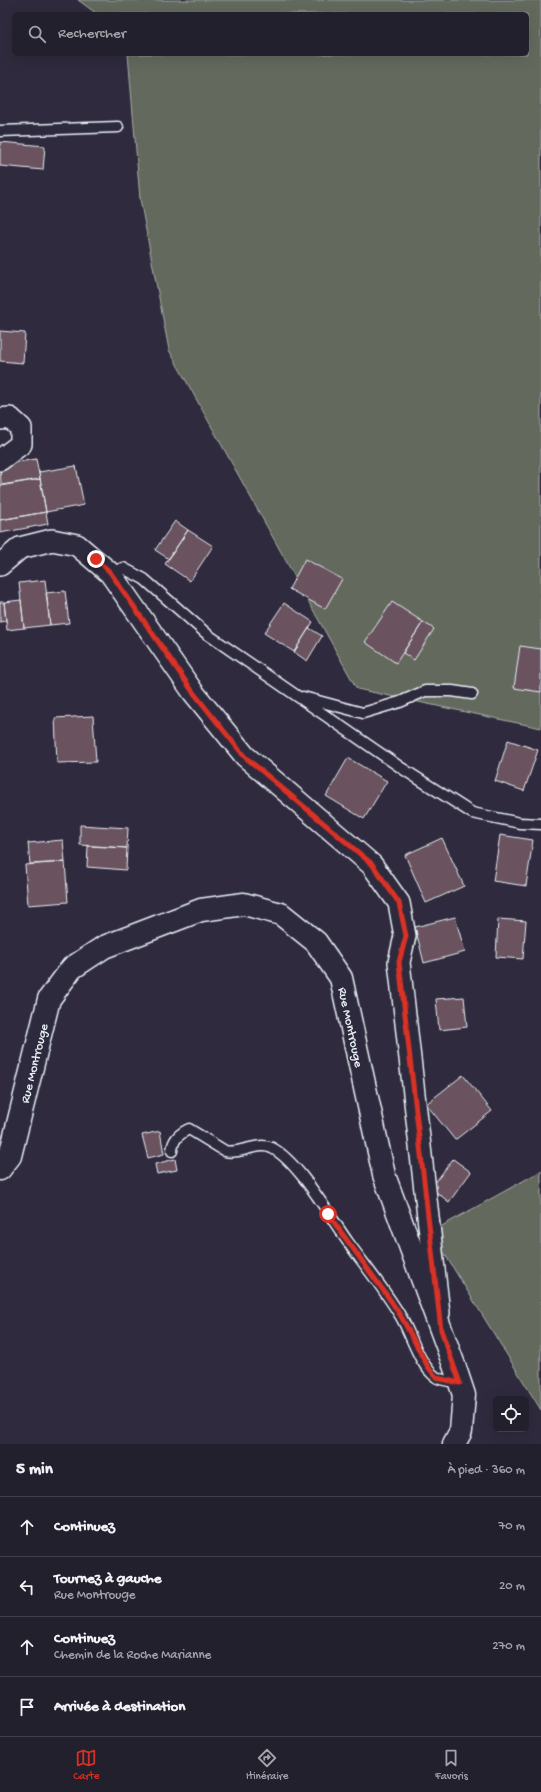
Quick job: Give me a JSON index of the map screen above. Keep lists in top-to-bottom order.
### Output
{
  "streets": {
    "main road": ["Rue Montrouge"]
  },
  "page": {
    "search": "Rechercher",
    "heading": ["5 min", "À pied · 360 m"],
    "list": [
      ["Continuez", "70 m"],
      ["Tournez à gauche", "Rue Montrouge", "20 m"],
      ["Continuez", "Chemin de la Roche Marianne", "270 m"],
      "Arrivée à destination"
    ],
    "nav": ["Carte", "Itinéraire", "Favoris"]
  }
}
